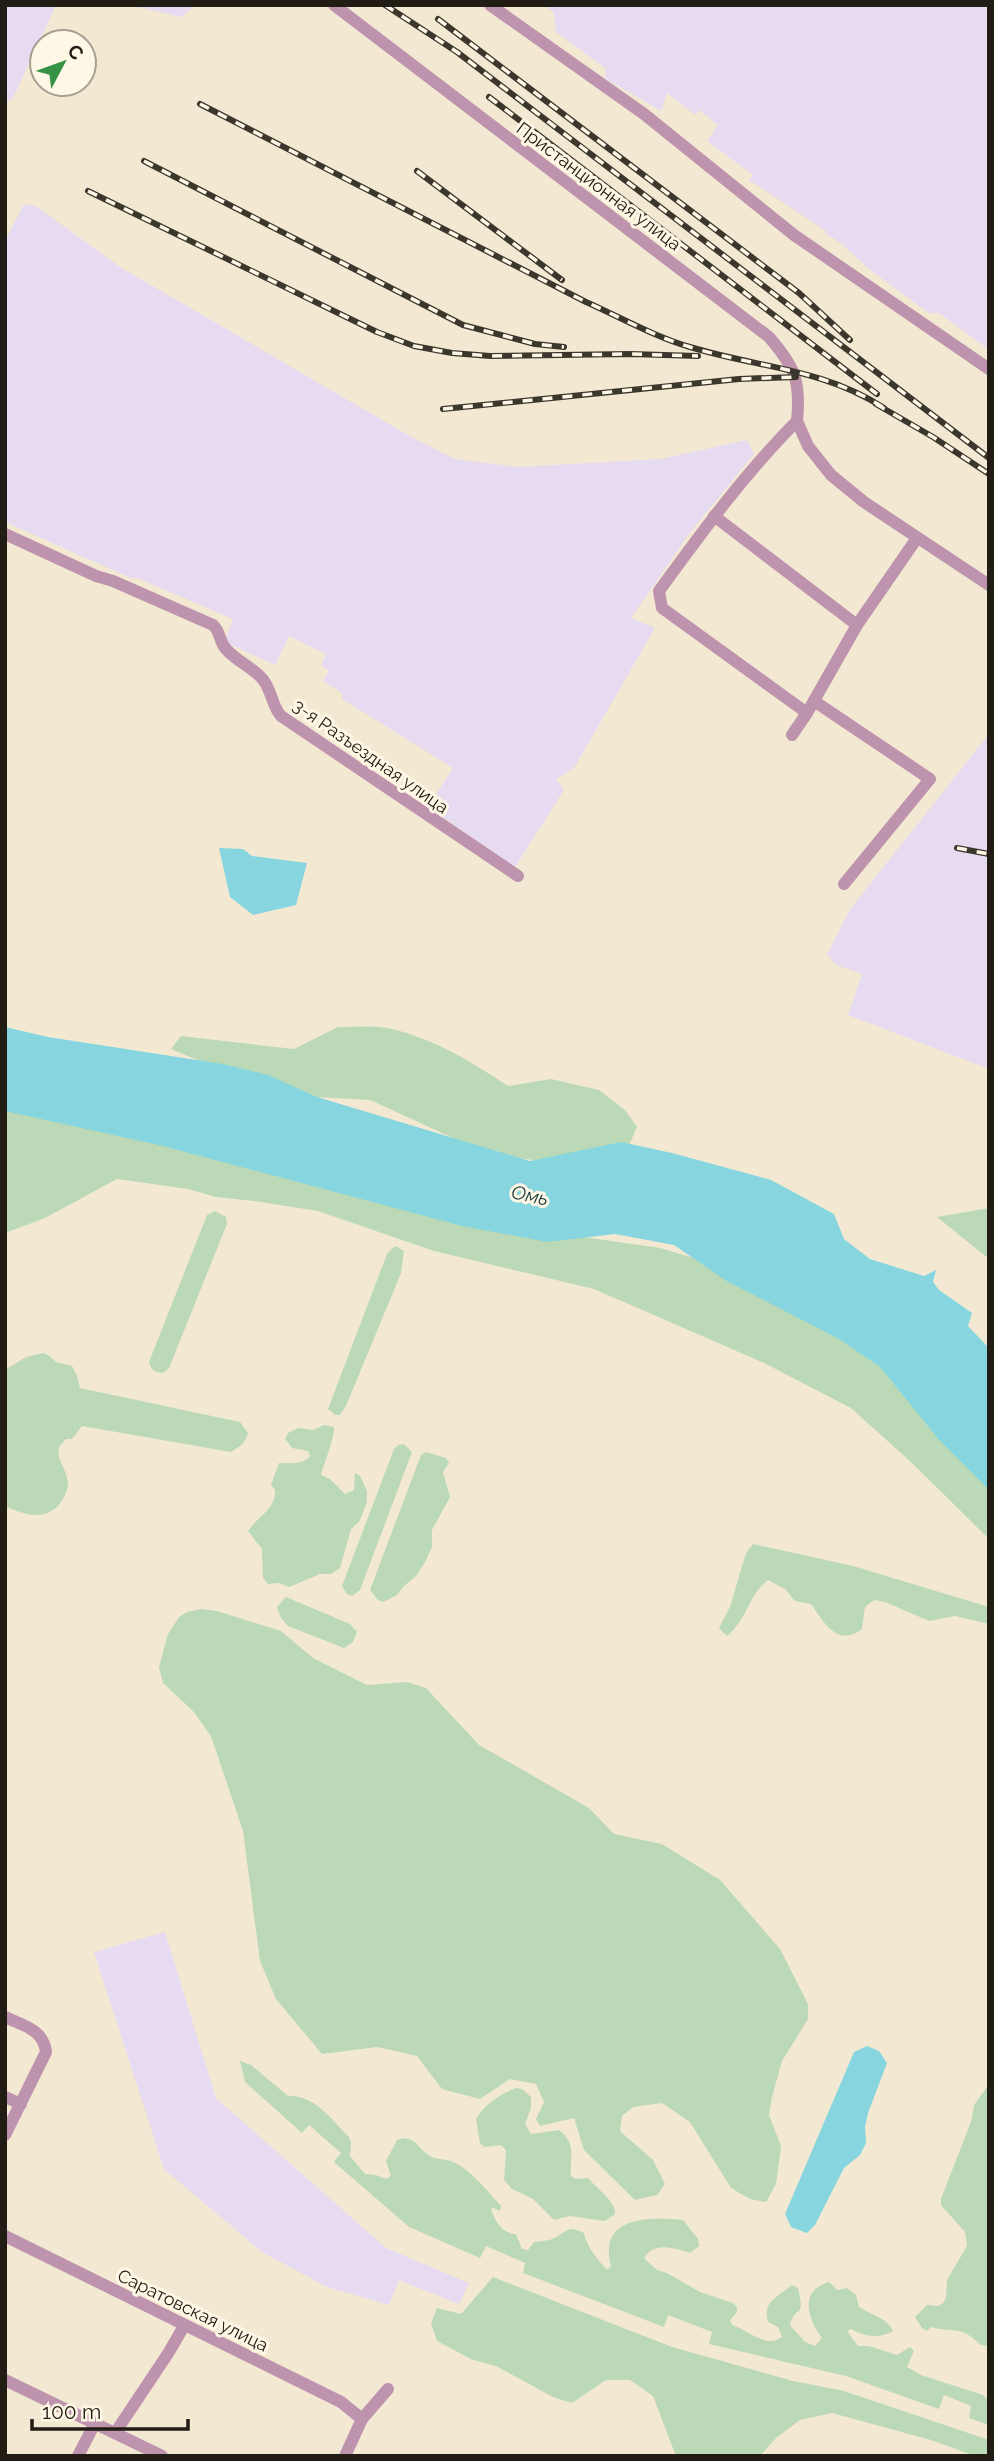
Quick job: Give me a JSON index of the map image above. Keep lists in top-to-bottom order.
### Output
{
  "streets": {
    "street": ["Пристанционная улица", "3-я Разъездная улица", "Саратовская улица"]
  },
  "water": ["Омь"],
  "scale_bar": "100 m",
  "north": "top right"
}
